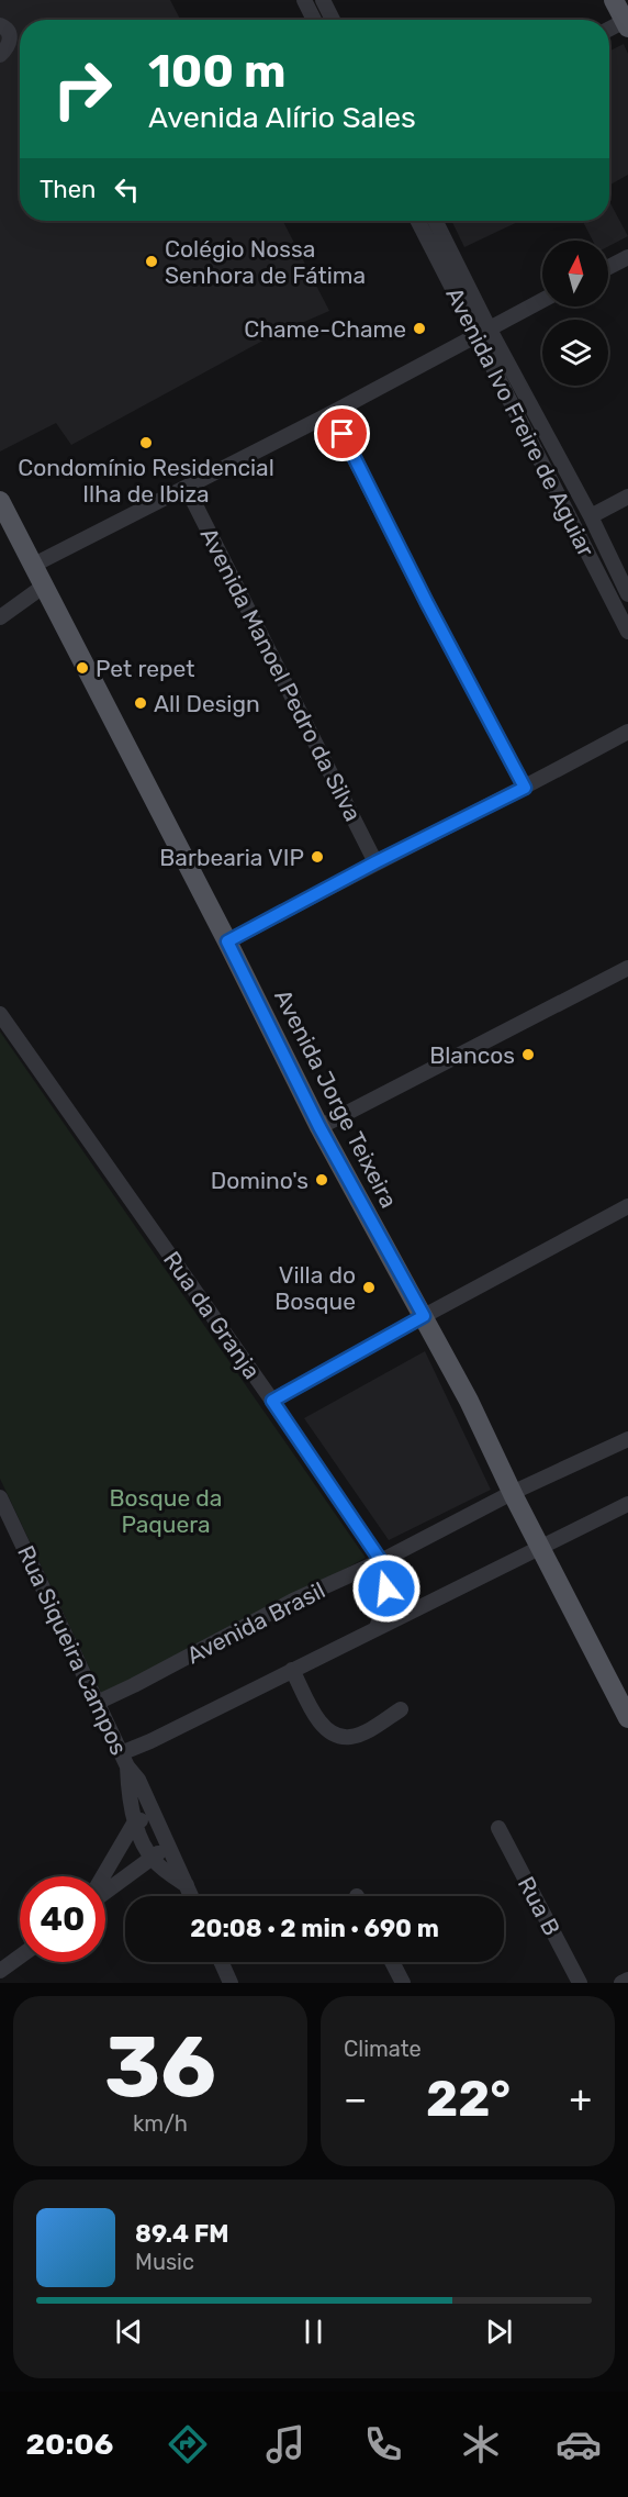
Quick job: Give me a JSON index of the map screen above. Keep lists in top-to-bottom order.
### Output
{
  "streets": {
    "main road": ["Avenida Jorge Teixeira"],
    "street": [
      "Avenida Ivo Freire de Aguiar",
      "Avenida Manoel Pedro da Silva",
      "Rua da Granja",
      "Avenida Brasil",
      "Rua Siqueira Campos",
      "Rua B"
    ]
  },
  "crossings": [
    ["Avenida Jorge Teixeira", "Avenida Brasil"],
    ["Rua da Granja", "Avenida Brasil"],
    ["Avenida Brasil", "Rua Siqueira Campos"]
  ],
  "parks": ["Bosque da Paquera"],
  "places": [
    "Colégio Nossa Senhora de Fátima",
    "Chame-Chame",
    "Condomínio Residencial Ilha de Ibiza",
    "Pet repet",
    "All Design",
    "Barbearia VIP",
    "Blancos",
    "Domino's",
    "Villa do Bosque"
  ],
  "north": "top",
  "page": {
    "turn": ["100 m", "Avenida Alírio Sales"],
    "then": "Then",
    "limit": "40",
    "trip": "20:08 · 2 min · 690 m",
    "tile": [
      ["36", "km/h"],
      "Climate"
    ],
    "heat": ["−", "22°", "+"],
    "song": ["89.4 FM", "Music"],
    "tabs": "20:06"
  }
}
